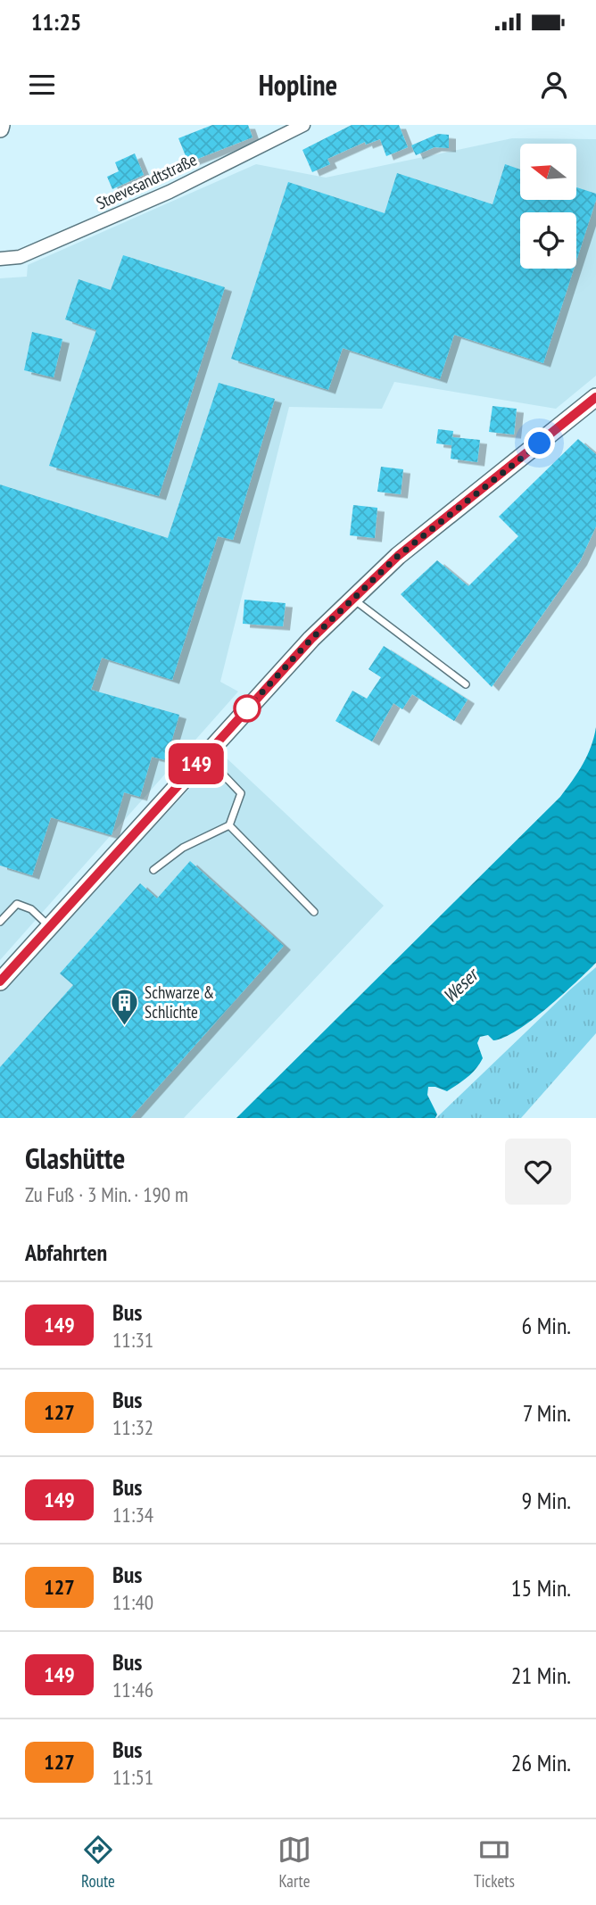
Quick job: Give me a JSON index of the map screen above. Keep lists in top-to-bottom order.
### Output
{
  "streets": {
    "street": ["Stoevesandtstraße"]
  },
  "water": ["Weser"],
  "places": {
    "building": ["Schwarze & Schlichte"]
  },
  "lines": ["bus line 149"],
  "north": "left",
  "page": {
    "status": "11:25",
    "header": "Hopline",
    "on_map": "149",
    "heading": [
      ["Glashütte", "Zu Fuß · 3 Min. · 190 m"],
      "Abfahrten"
    ],
    "list": [
      {
        "mark": "149",
        "name": "Bus",
        "note": "11:31",
        "value": "6 Min."
      },
      {
        "mark": "127",
        "name": "Bus",
        "note": "11:32",
        "value": "7 Min."
      },
      {
        "mark": "149",
        "name": "Bus",
        "note": "11:34",
        "value": "9 Min."
      },
      {
        "mark": "127",
        "name": "Bus",
        "note": "11:40",
        "value": "15 Min."
      },
      {
        "mark": "149",
        "name": "Bus",
        "note": "11:46",
        "value": "21 Min."
      },
      {
        "mark": "127",
        "name": "Bus",
        "note": "11:51",
        "value": "26 Min."
      }
    ],
    "tabs": ["Route", "Karte", "Tickets"]
  }
}
